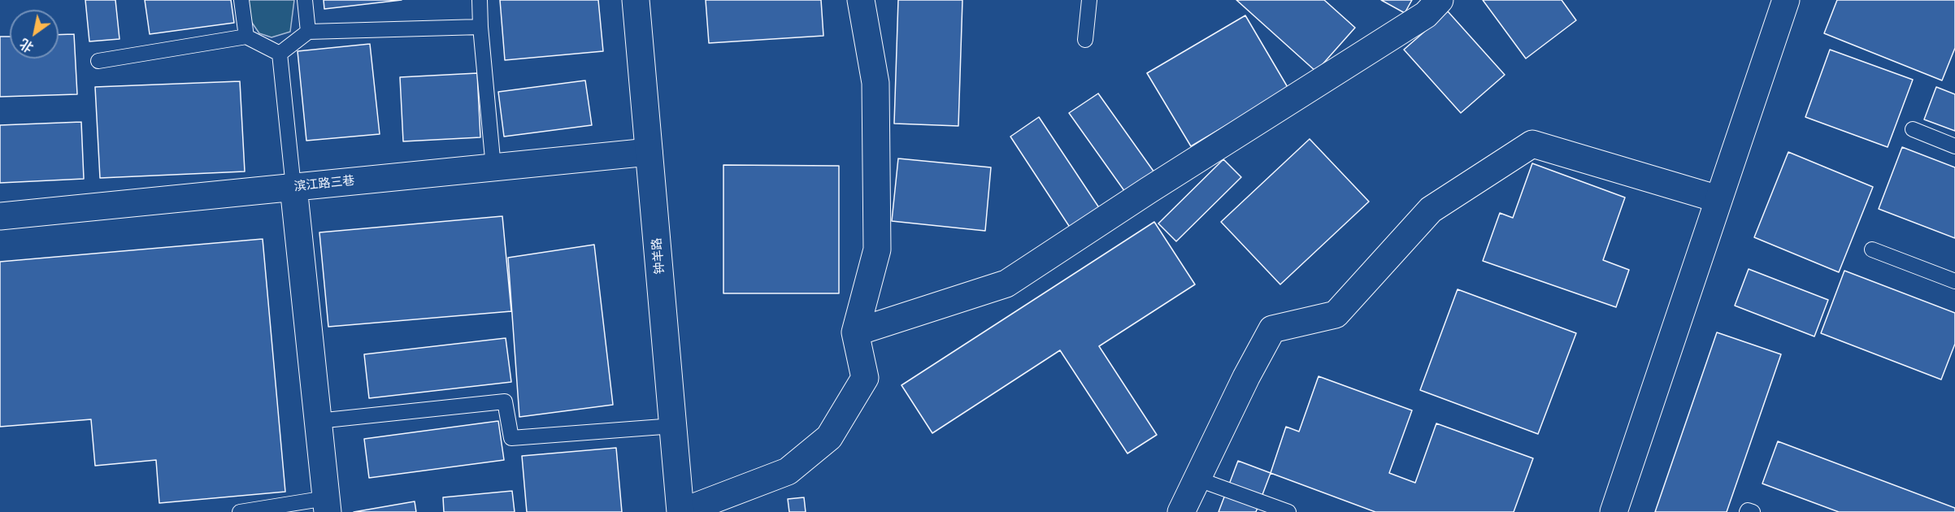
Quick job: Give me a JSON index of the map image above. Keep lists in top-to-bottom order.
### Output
{
  "streets": {
    "street": ["滨江路三巷", "钟羊路"]
  },
  "crossings": [
    ["滨江路三巷", "钟羊路"]
  ],
  "north": "bottom left"
}
